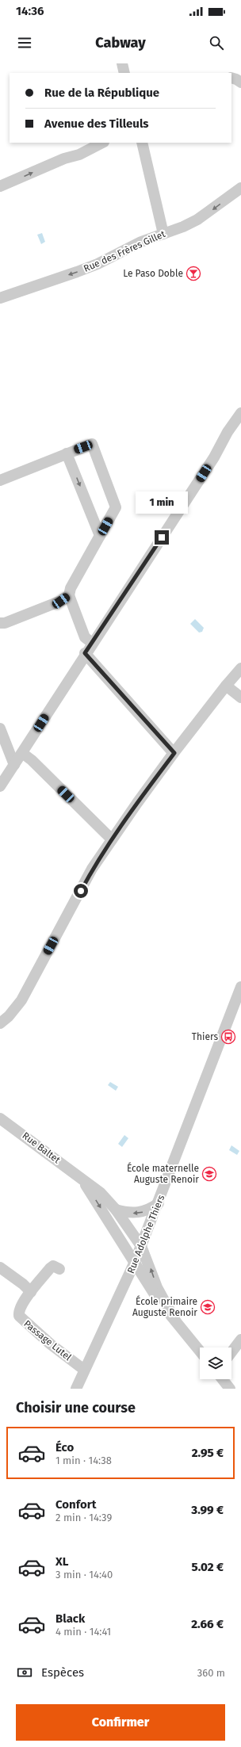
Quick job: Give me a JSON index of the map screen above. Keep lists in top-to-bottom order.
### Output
{
  "streets": {
    "street": [
      "Rue des Frères Gillet",
      "Rue Baltet",
      "Rue Adolphe Thiers",
      "Passage Lutel"
    ]
  },
  "crossings": [
    ["Rue Baltet", "Rue Adolphe Thiers"],
    ["Rue Adolphe Thiers", "Passage Lutel"]
  ],
  "one_way": ["Rue des Frères Gillet"],
  "places": {
    "bar": ["Le Paso Doble"],
    "bus stop": ["Thiers"],
    "school or university": ["École maternelle Auguste Renoir", "École primaire Auguste Renoir"]
  },
  "page": {
    "status": "14:36",
    "header": "Cabway",
    "banner": ["Rue de la République", "Avenue des Tilleuls"],
    "bubble": "1 min",
    "heading": "Choisir une course",
    "list": [
      {
        "name": "Éco",
        "note": "1 min · 14:38",
        "value": "2.95 €"
      },
      {
        "name": "Confort",
        "note": "2 min · 14:39",
        "value": "3.99 €"
      },
      {
        "name": "XL",
        "note": "3 min · 14:40",
        "value": "5.02 €"
      },
      {
        "name": "Black",
        "note": "4 min · 14:41",
        "value": "2.66 €"
      }
    ],
    "pay": ["Espèces", "360 m"],
    "buttons": "Confirmer"
  }
}
